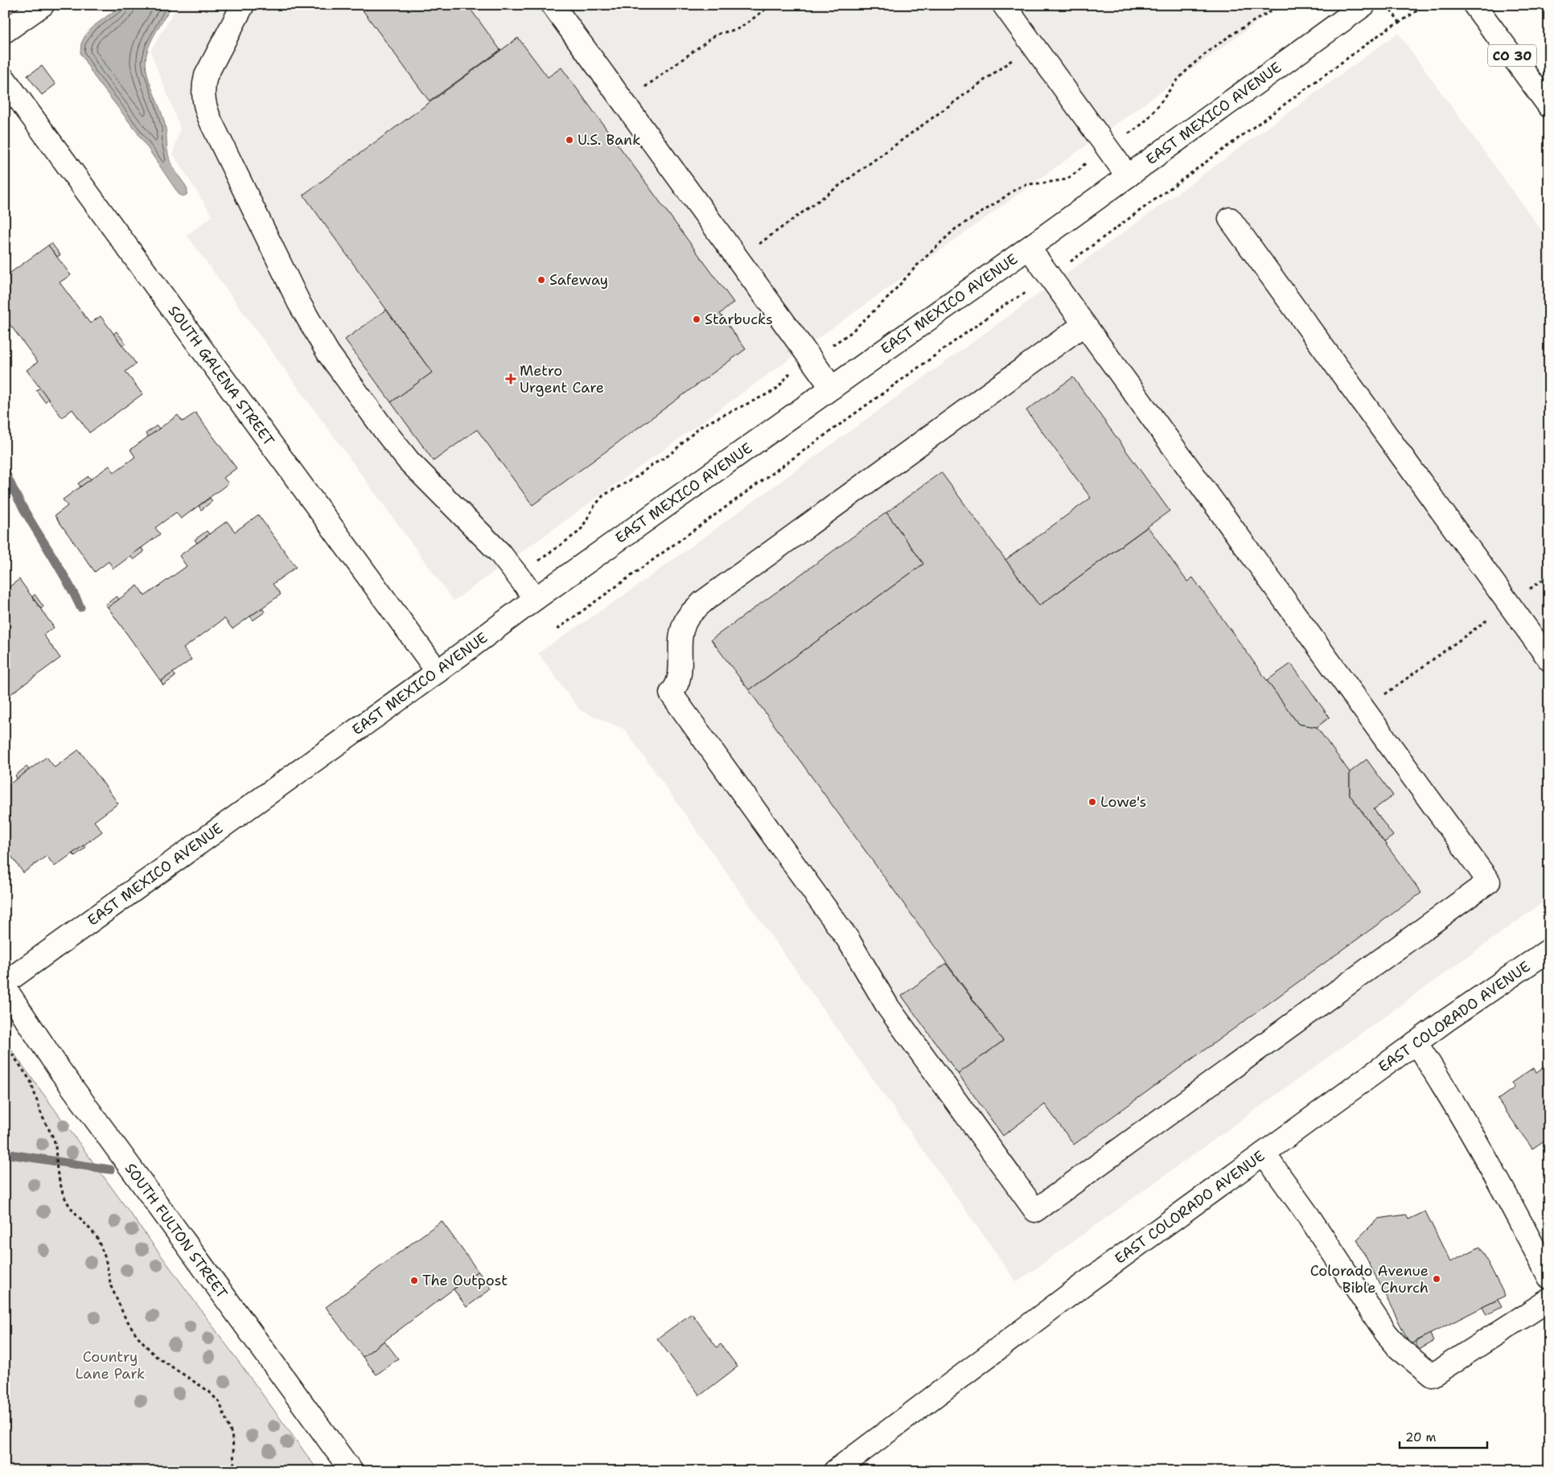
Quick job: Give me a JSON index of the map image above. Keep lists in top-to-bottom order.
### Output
{
  "streets": {
    "street": [
      "CO 30",
      "EAST MEXICO AVENUE",
      "SOUTH GALENA STREET",
      "EAST COLORADO AVENUE",
      "SOUTH FULTON STREET"
    ]
  },
  "crossings": [
    ["EAST MEXICO AVENUE", "SOUTH GALENA STREET"]
  ],
  "parks": ["Country Lane Park"],
  "places": {
    "other": [
      "U.S. Bank",
      "Safeway",
      "Starbucks",
      "Lowe's",
      "Colorado Avenue Bible Church",
      "The Outpost"
    ],
    "health": ["Metro Urgent Care"]
  },
  "scale_bar": "20 m"
}
